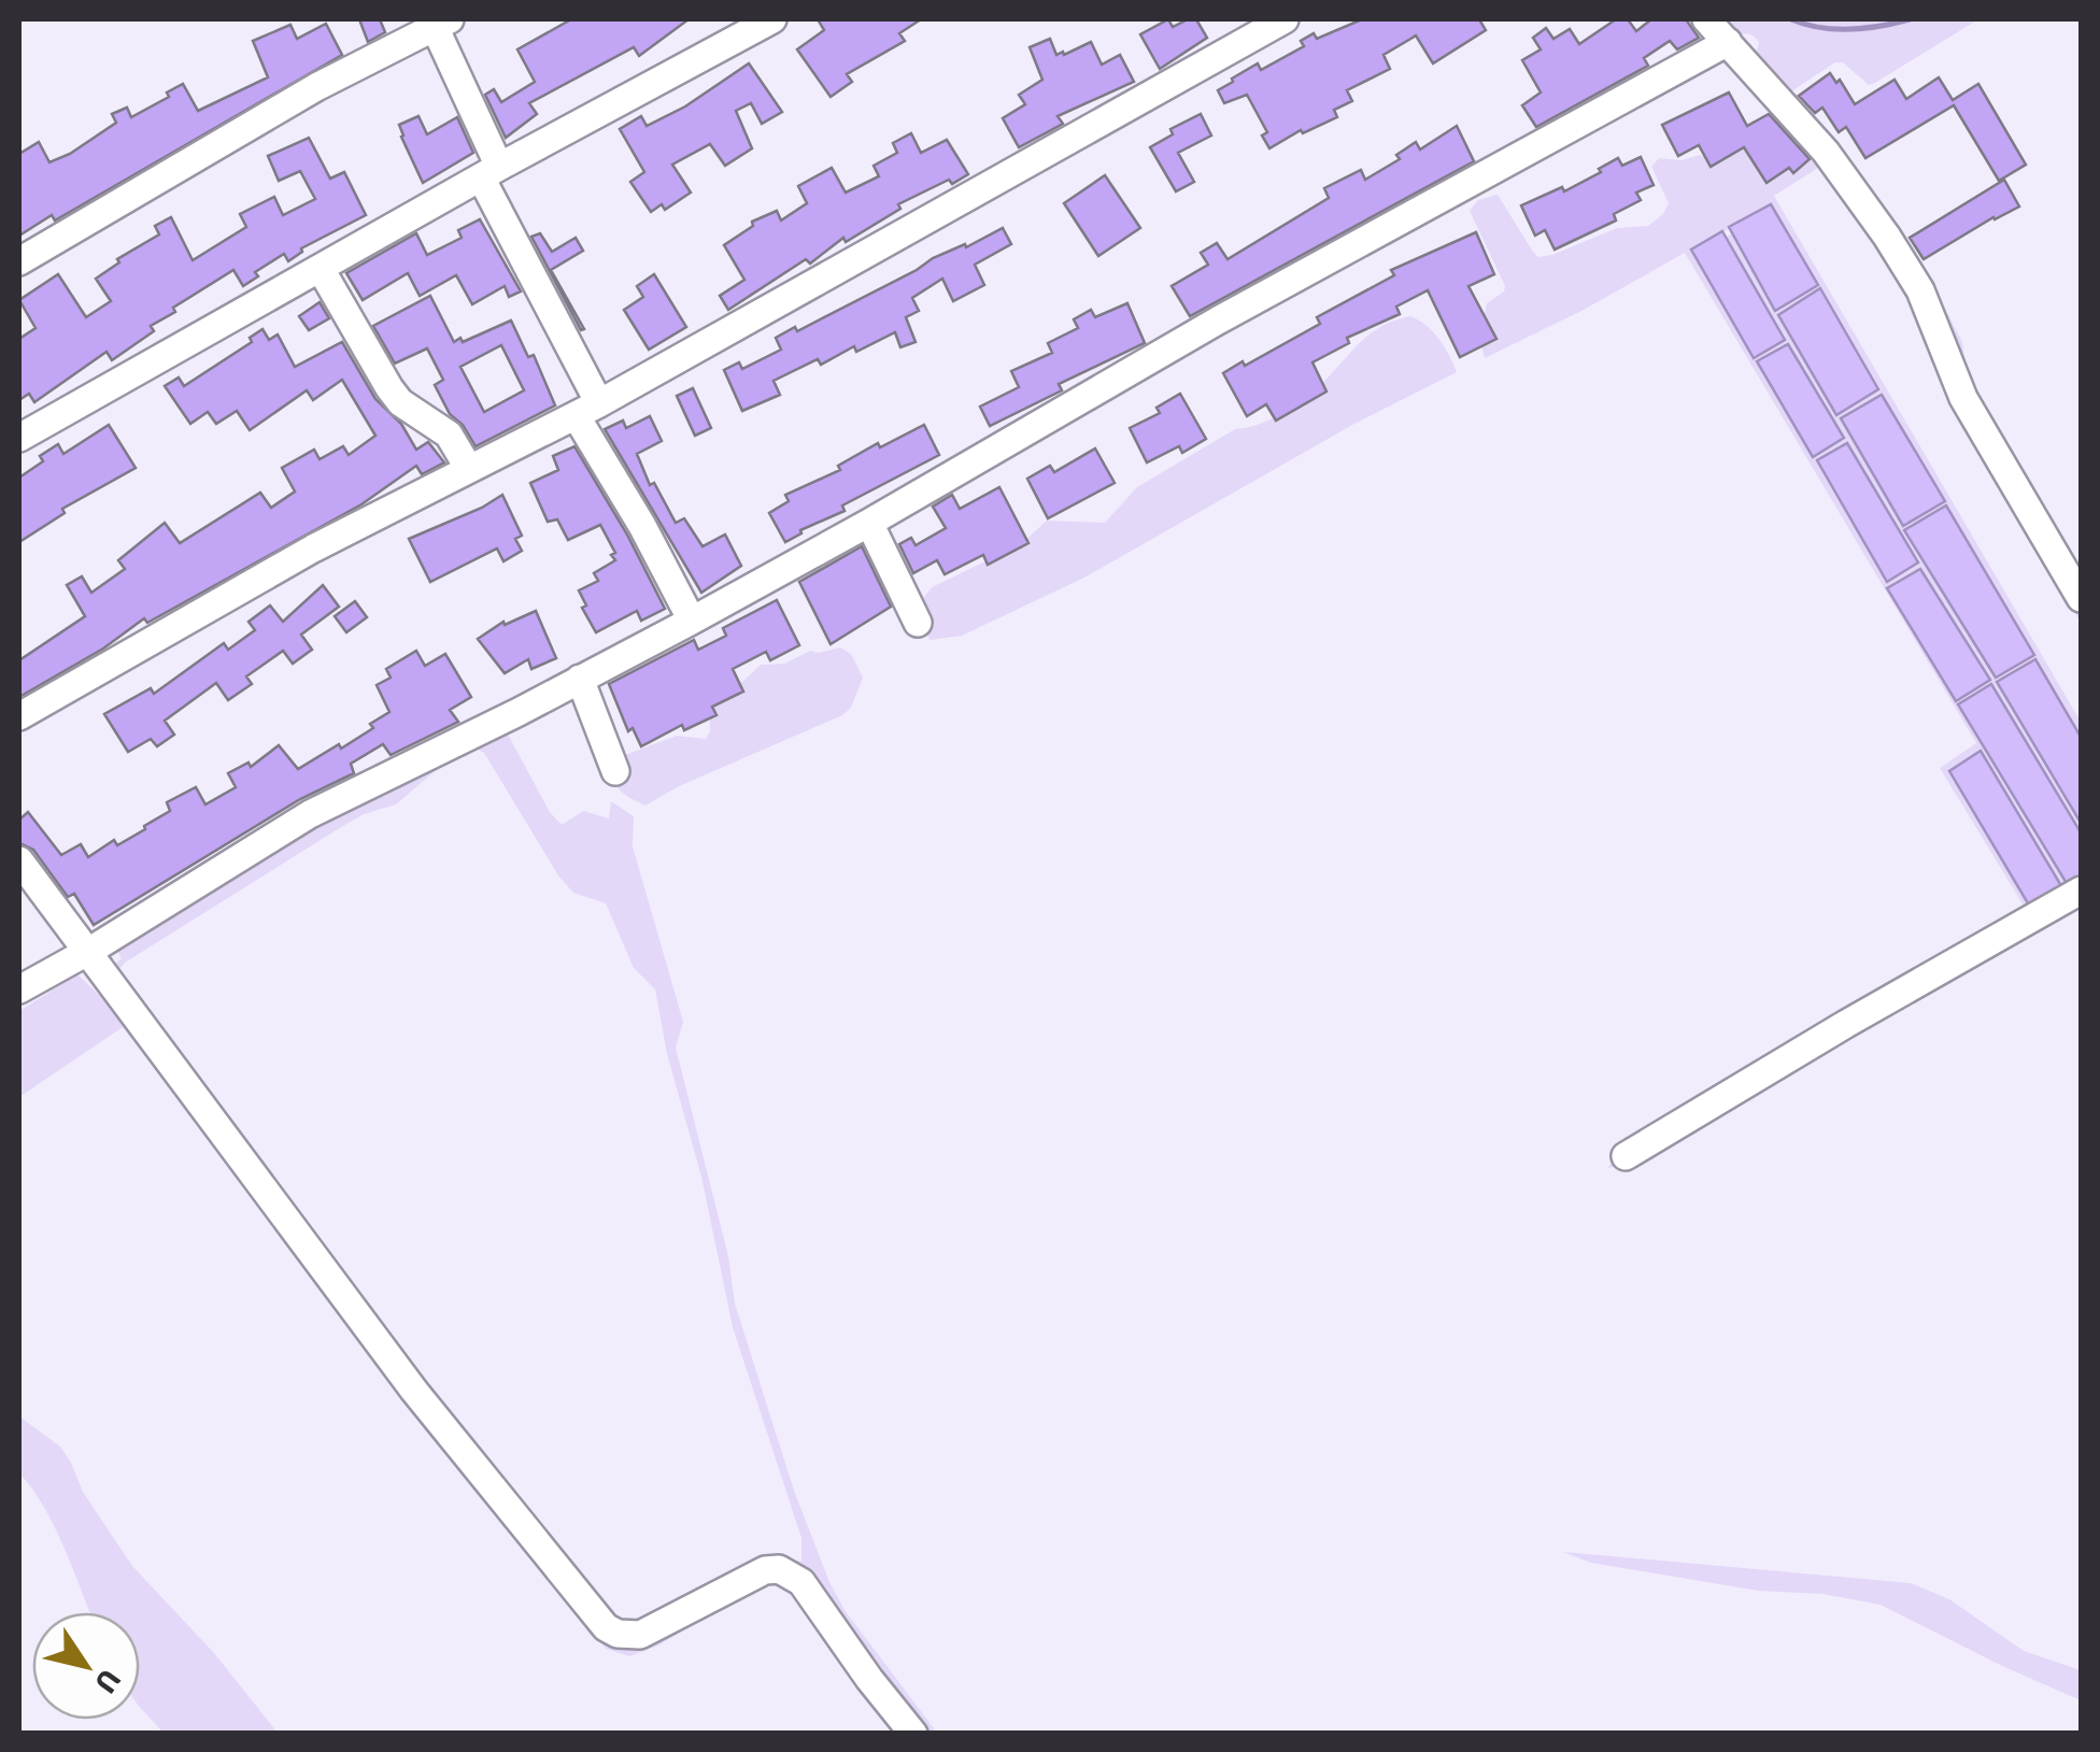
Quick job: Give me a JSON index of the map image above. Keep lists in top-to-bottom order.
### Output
{
  "north": "bottom right"
}
